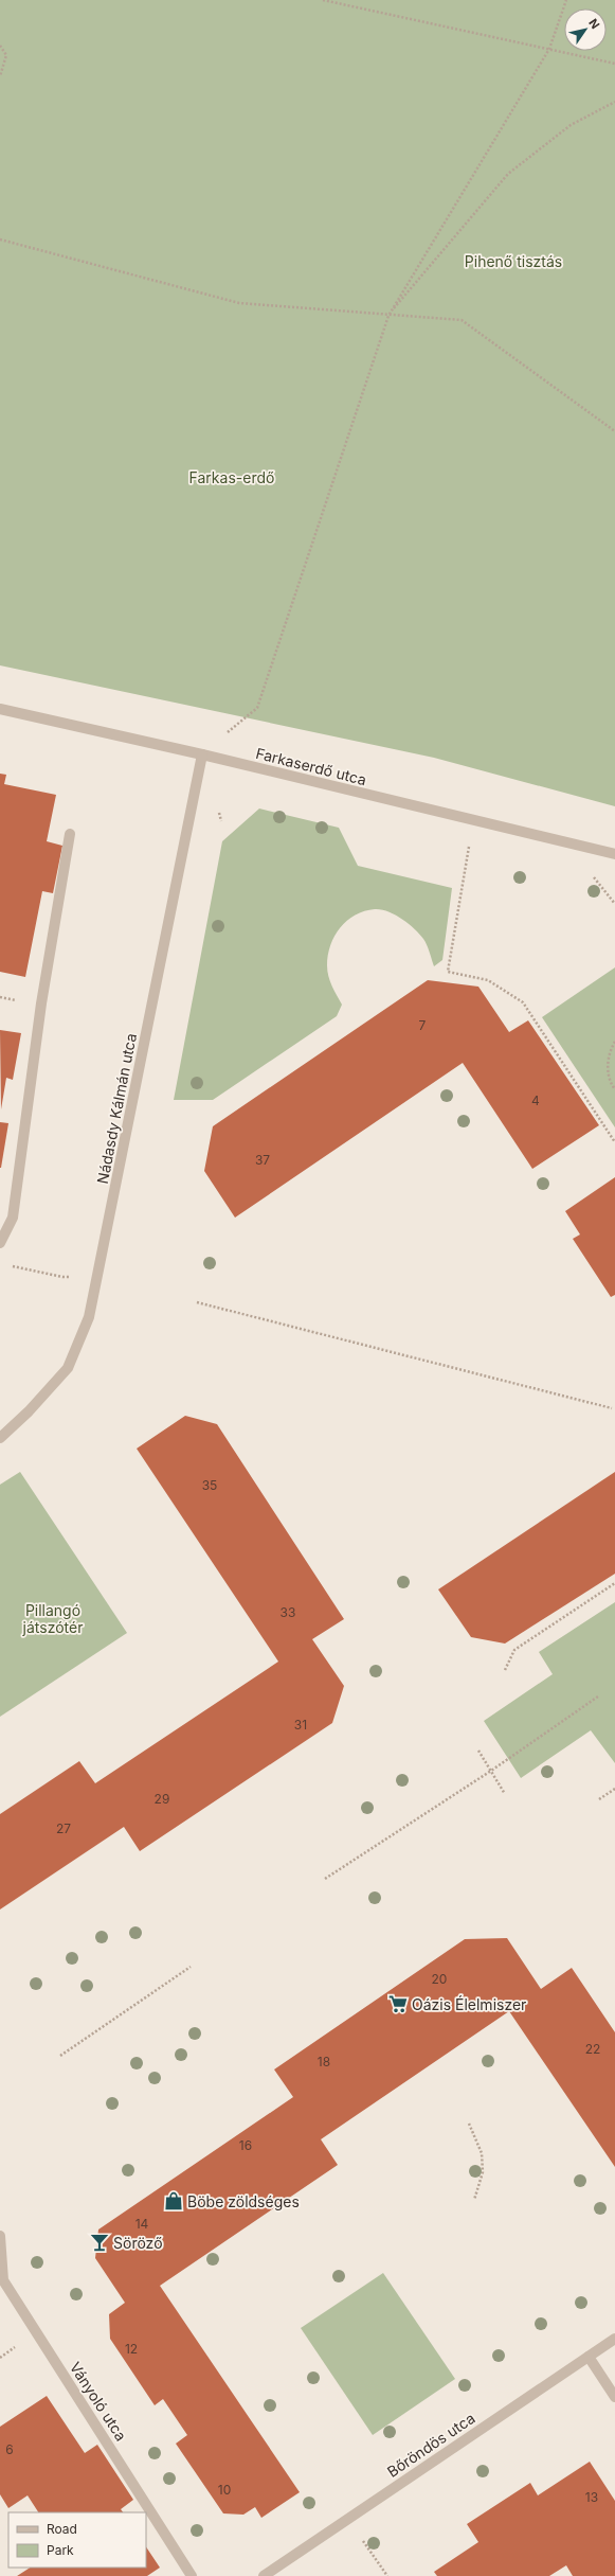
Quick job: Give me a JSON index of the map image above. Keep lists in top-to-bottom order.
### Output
{
  "streets": {
    "street": [
      "Farkaserdő utca",
      "Nádasdy Kálmán utca",
      "Ványoló utca",
      "Bőröndös utca"
    ]
  },
  "crossings": [
    ["Farkaserdő utca", "Nádasdy Kálmán utca"]
  ],
  "parks": ["Pihenő tisztás", "Farkas-erdő", "Pillangó játszótér"],
  "places": {
    "supermarket": ["Oázis Élelmiszer"],
    "shop": ["Böbe zöldséges"],
    "bar": ["Söröző"]
  },
  "house_numbers": [
    "7",
    "4",
    "37",
    "35",
    "33",
    "31",
    "29",
    "27",
    "20",
    "22",
    "18",
    "16",
    "14",
    "12",
    "6",
    "10",
    "13"
  ],
  "legend": ["Road", "Park"],
  "north": "top right"
}
